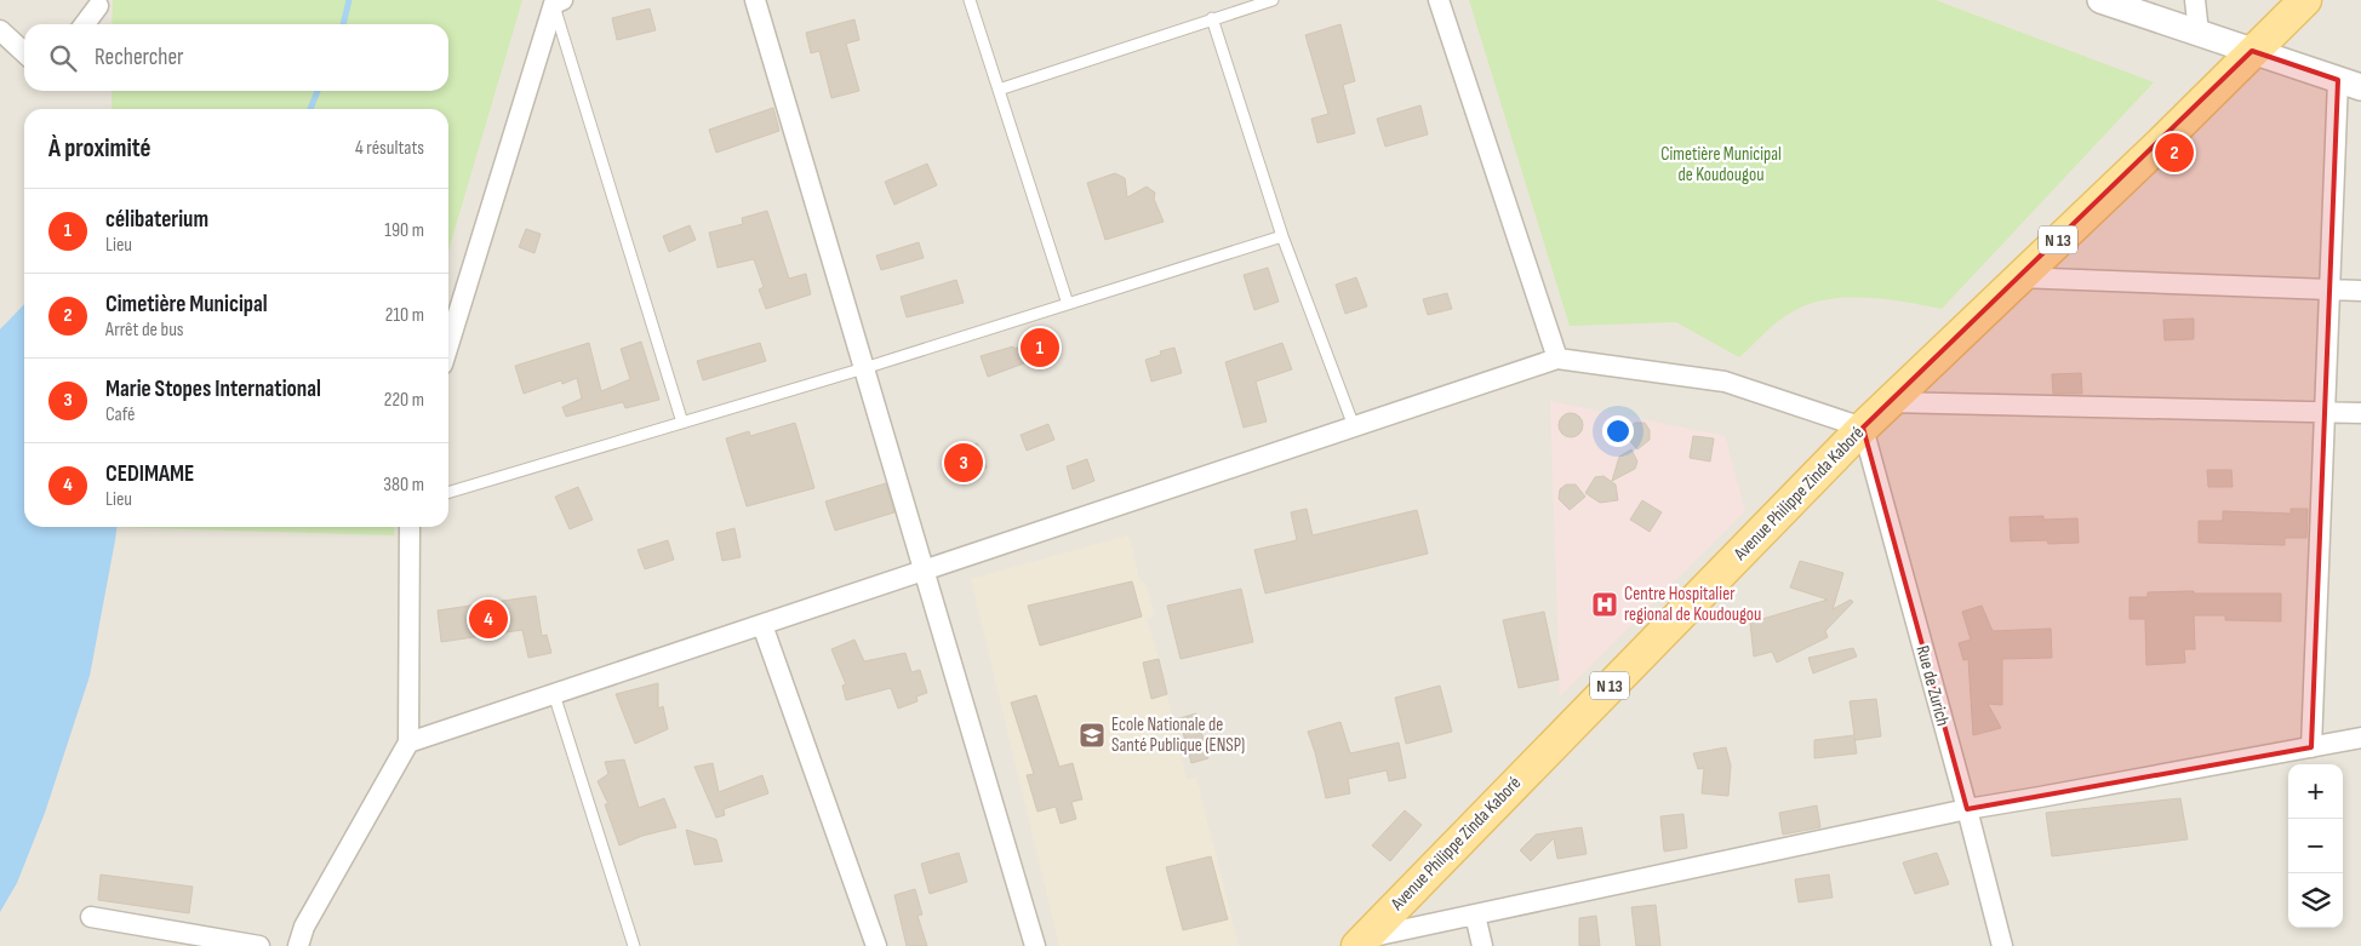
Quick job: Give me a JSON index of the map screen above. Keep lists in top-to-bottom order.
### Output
{
  "streets": {
    "main road": ["N 13", "Avenue Philippe Zinda Kaboré"],
    "street": ["Rue de Zurich"]
  },
  "crossings": [
    ["N 13", "Avenue Philippe Zinda Kaboré"],
    ["Avenue Philippe Zinda Kaboré", "Rue de Zurich"]
  ],
  "parks": ["Cimetière Municipal de Koudougou"],
  "places": {
    "hospital": ["Centre Hospitalier regional de Koudougou"],
    "school or university": ["Ecole Nationale de Santé Publique (ENSP)"]
  },
  "page": {
    "search": "Rechercher",
    "heading": ["À proximité", "4 résultats"],
    "pins": [
      "2",
      "1",
      "3",
      "4"
    ],
    "list": [
      {
        "mark": "1",
        "name": "célibaterium",
        "note": "Lieu",
        "value": "190 m"
      },
      {
        "mark": "2",
        "name": "Cimetière Municipal",
        "note": "Arrêt de bus",
        "value": "210 m"
      },
      {
        "mark": "3",
        "name": "Marie Stopes International",
        "note": "Café",
        "value": "220 m"
      },
      {
        "mark": "4",
        "name": "CEDIMAME",
        "note": "Lieu",
        "value": "380 m"
      }
    ],
    "map_buttons": ["+", "−"]
  }
}
